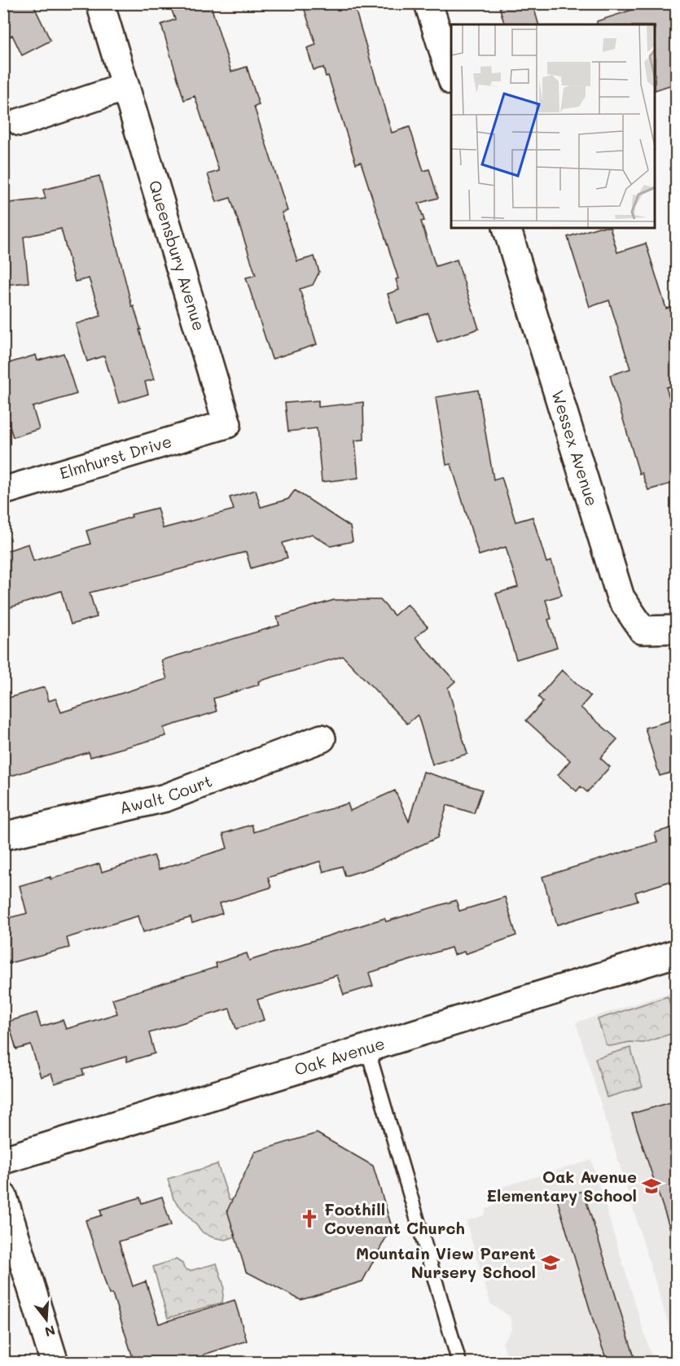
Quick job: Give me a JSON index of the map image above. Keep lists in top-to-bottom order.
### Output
{
  "streets": {
    "street": [
      "Queensbury Avenue",
      "Wessex Avenue",
      "Elmhurst Drive",
      "Awalt Court",
      "Oak Avenue"
    ]
  },
  "crossings": [
    ["Queensbury Avenue", "Elmhurst Drive"]
  ],
  "places": {
    "school or university": ["Oak Avenue Elementary School", "Mountain View Parent Nursery School"],
    "church": ["Foothill Covenant Church"]
  },
  "north": "bottom"
}
